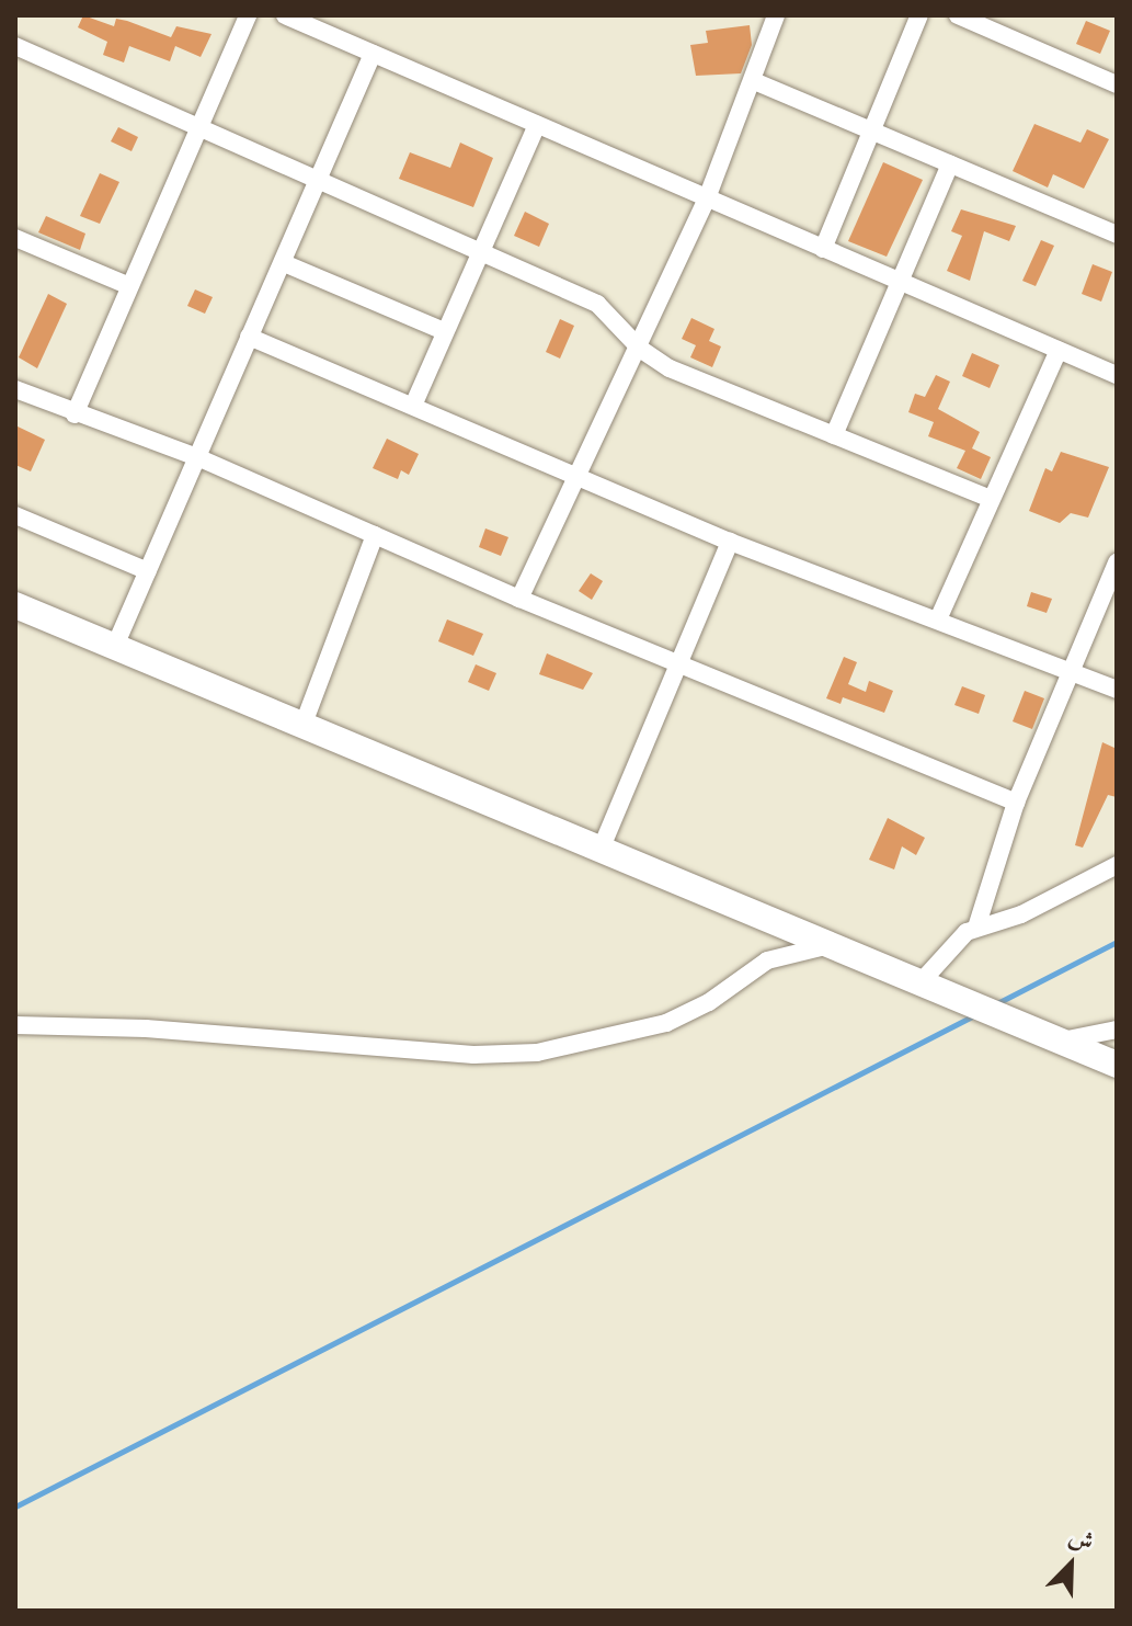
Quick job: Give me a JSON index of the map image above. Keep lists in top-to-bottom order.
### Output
{
  "north": "top right"
}
